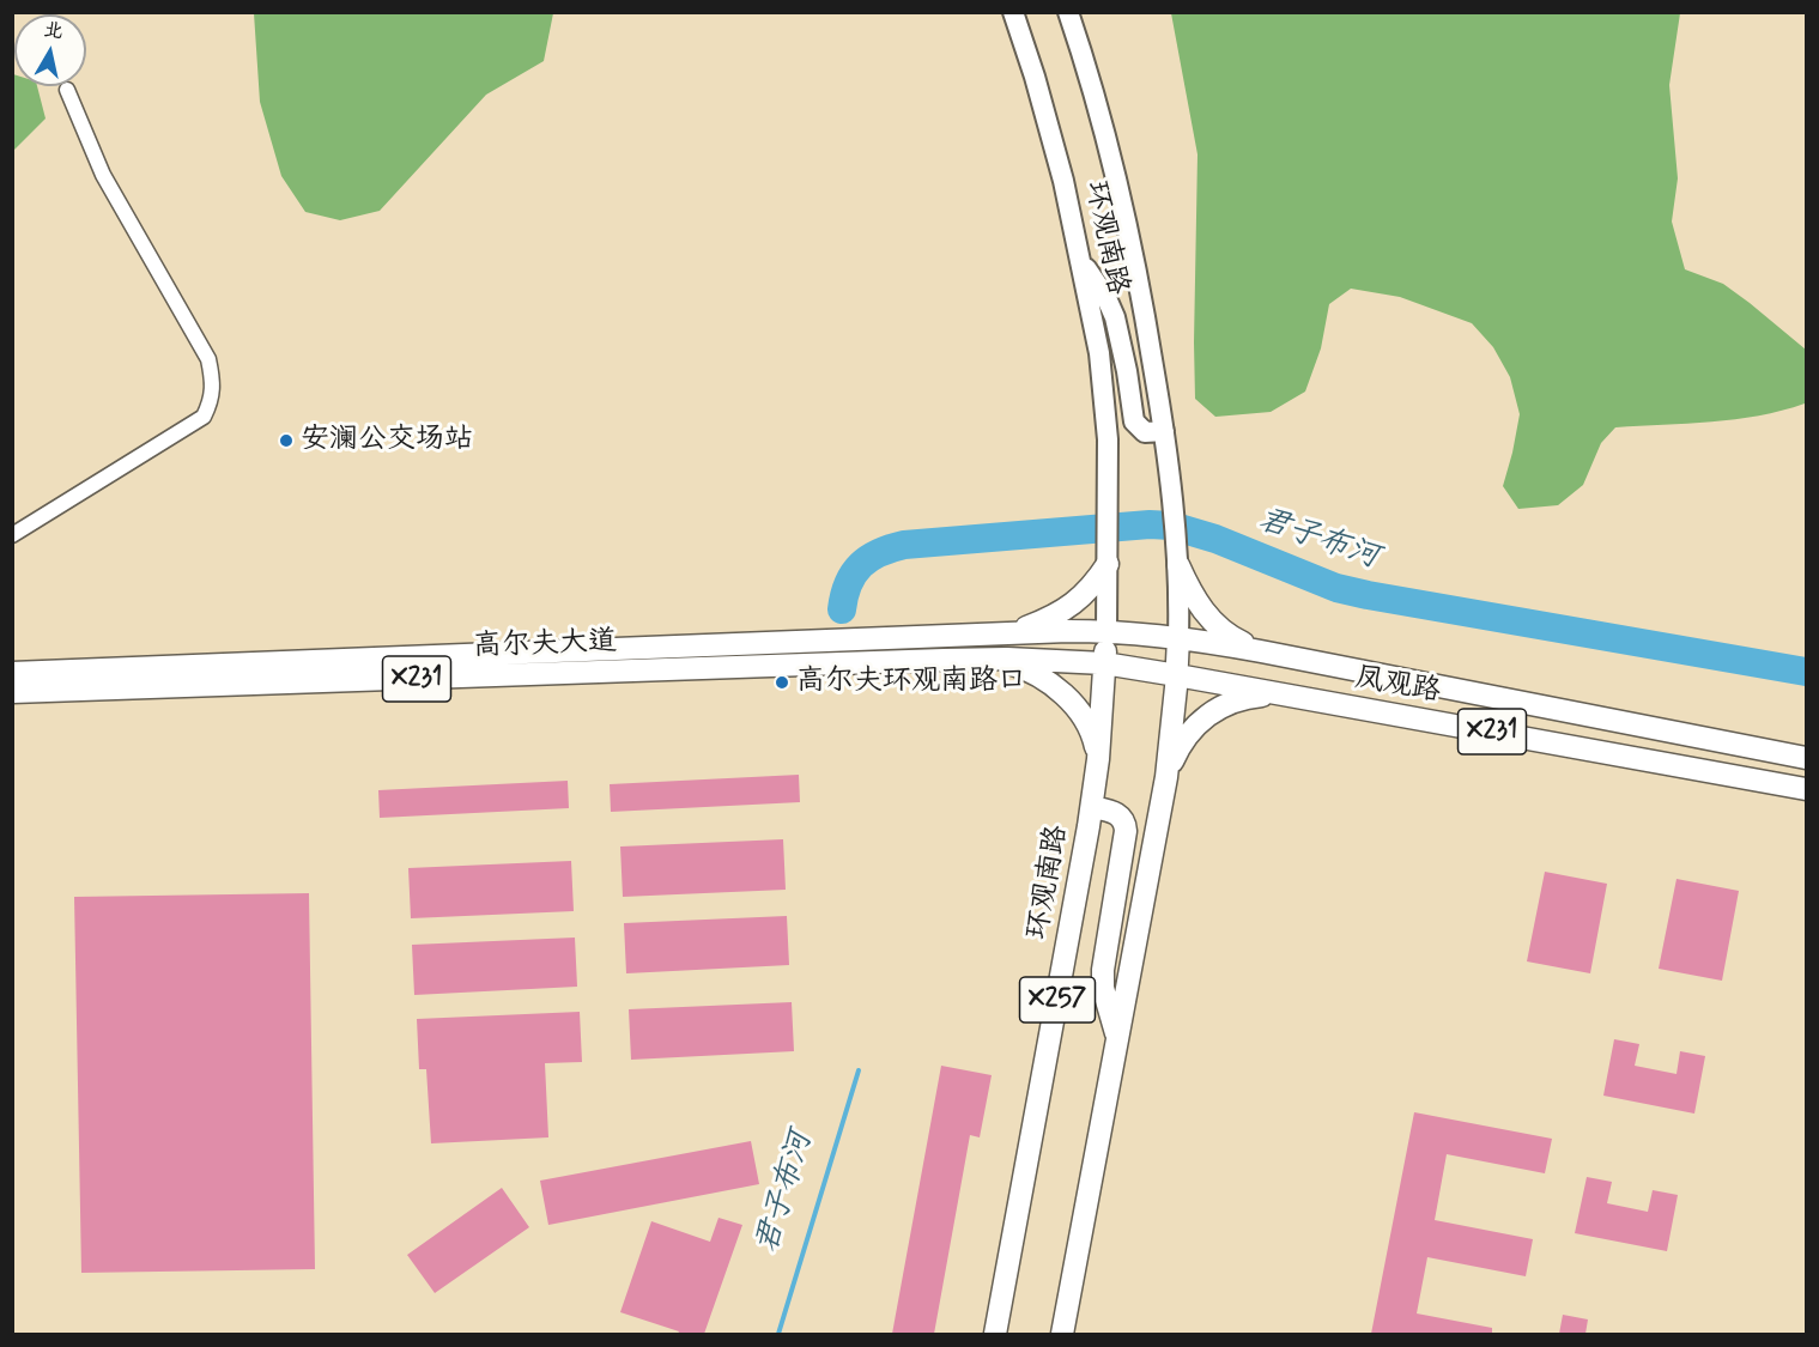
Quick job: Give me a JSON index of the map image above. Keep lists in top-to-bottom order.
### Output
{
  "streets": {
    "main road": [
      "环观南路",
      "高尔夫大道",
      "X231",
      "凤观路",
      "X257"
    ]
  },
  "crossings": [
    ["环观南路", "X231"],
    ["环观南路", "凤观路"],
    ["高尔夫大道", "X231"],
    ["X231", "凤观路"],
    ["凤观路", "X257"]
  ],
  "water": ["君子布河"],
  "places": ["安澜公交场站", "高尔夫环观南路口"],
  "north": "top"
}
